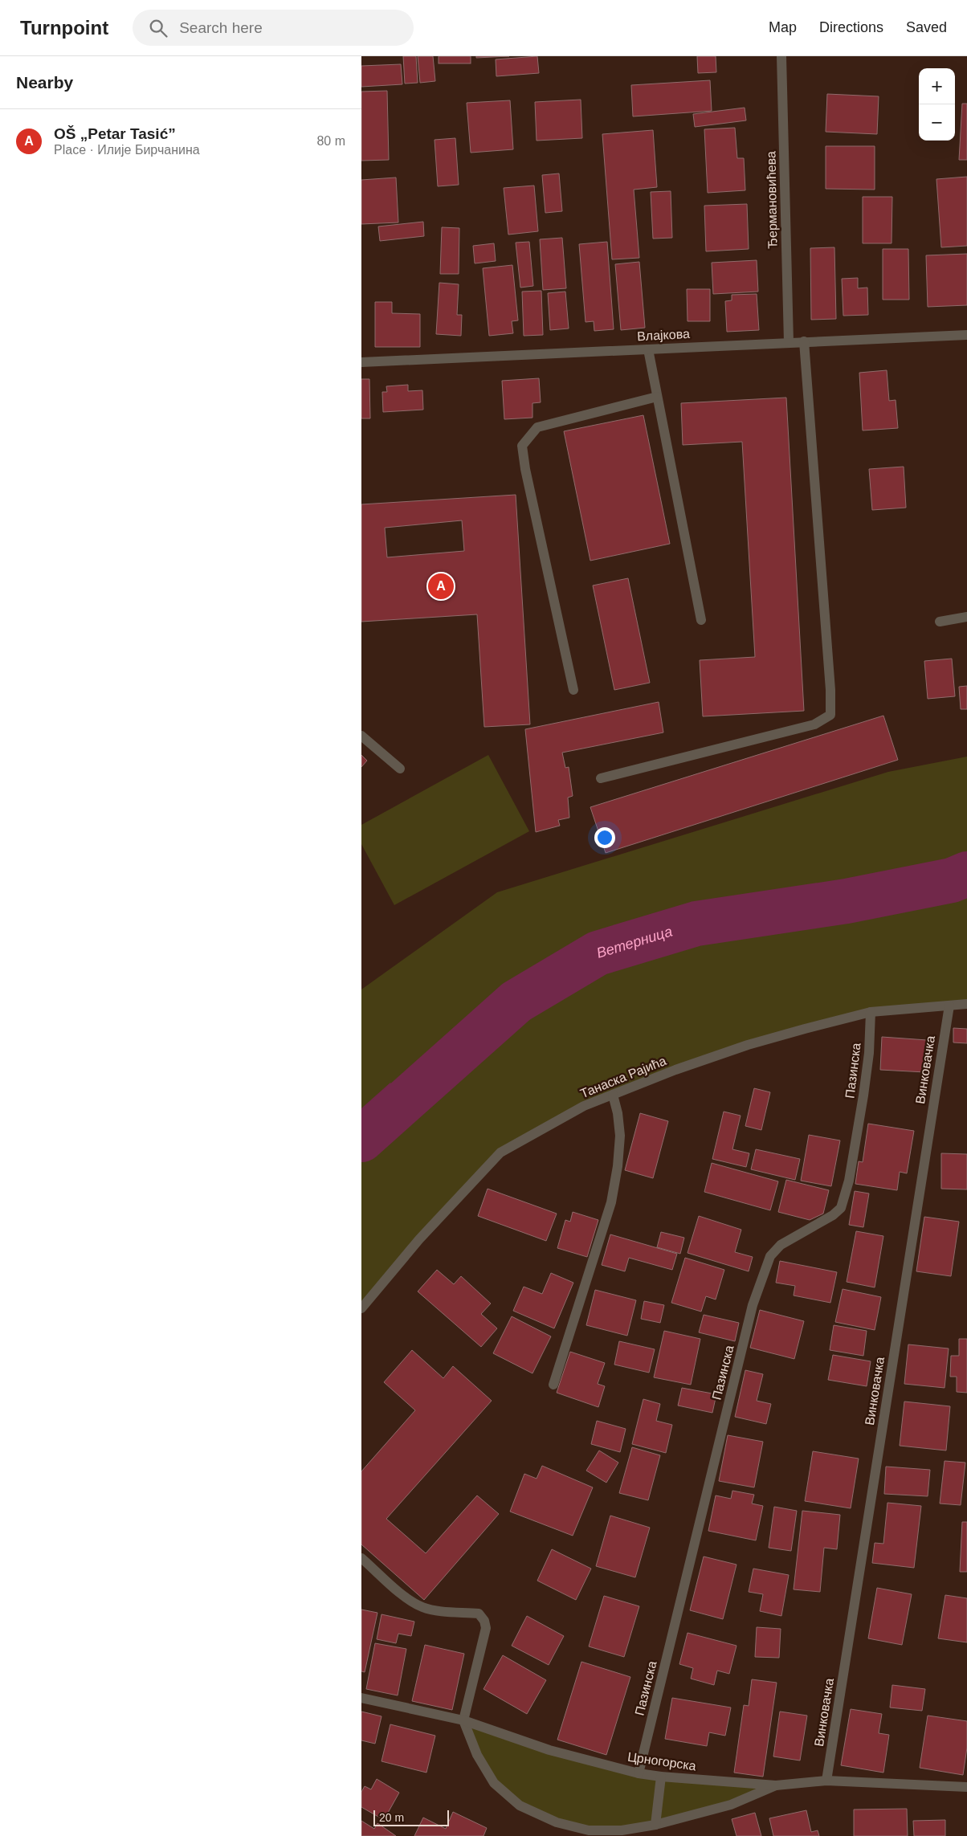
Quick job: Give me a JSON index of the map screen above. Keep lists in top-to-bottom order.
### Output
{
  "streets": {
    "street": [
      "Ђермановићева",
      "Влајкова",
      "Винковачка",
      "Пазинска",
      "Танаска Рајића",
      "Црногорска"
    ]
  },
  "crossings": [
    ["Ђермановићева", "Влајкова"],
    ["Винковачка", "Танаска Рајића"],
    ["Винковачка", "Црногорска"],
    ["Пазинска", "Танаска Рајића"],
    ["Пазинска", "Црногорска"]
  ],
  "water": ["Ветерница"],
  "scale_bar": "20 m",
  "page": {
    "header": "Turnpoint",
    "search": "Search here",
    "nav": ["Map", "Directions", "Saved"],
    "heading": "Nearby",
    "map_buttons": ["+", "−"],
    "list": [
      {
        "mark": "A",
        "name": "OŠ „Petar Tasić”",
        "note": "Place · Илије Бирчанина",
        "value": "80 m"
      }
    ],
    "pins": "A",
    "scale": "20 m"
  }
}
